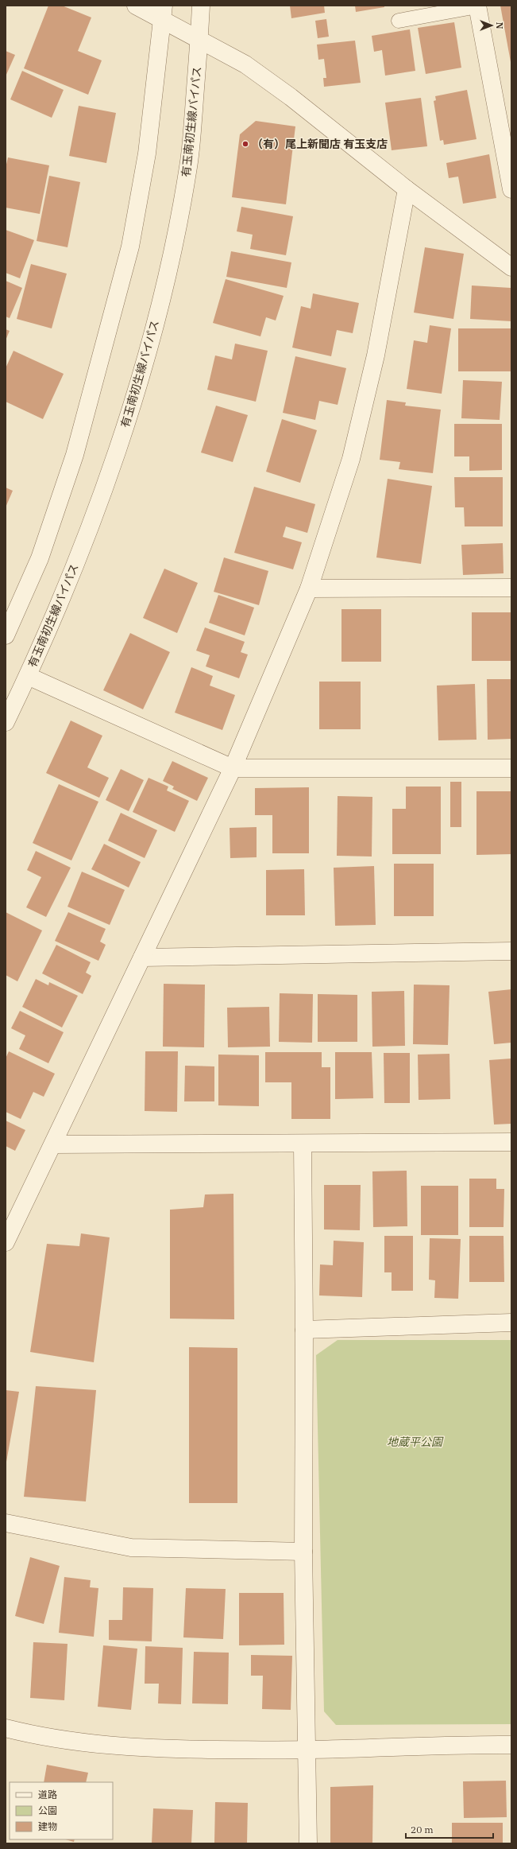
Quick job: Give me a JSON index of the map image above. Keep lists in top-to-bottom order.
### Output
{
  "streets": {
    "street": ["有玉南初生線バイパス"]
  },
  "parks": ["地蔵平公園"],
  "places": ["（有）尾上新聞店 有玉支店"],
  "legend": ["道路", "公園", "建物"],
  "scale_bar": "20 m",
  "north": "right"
}
